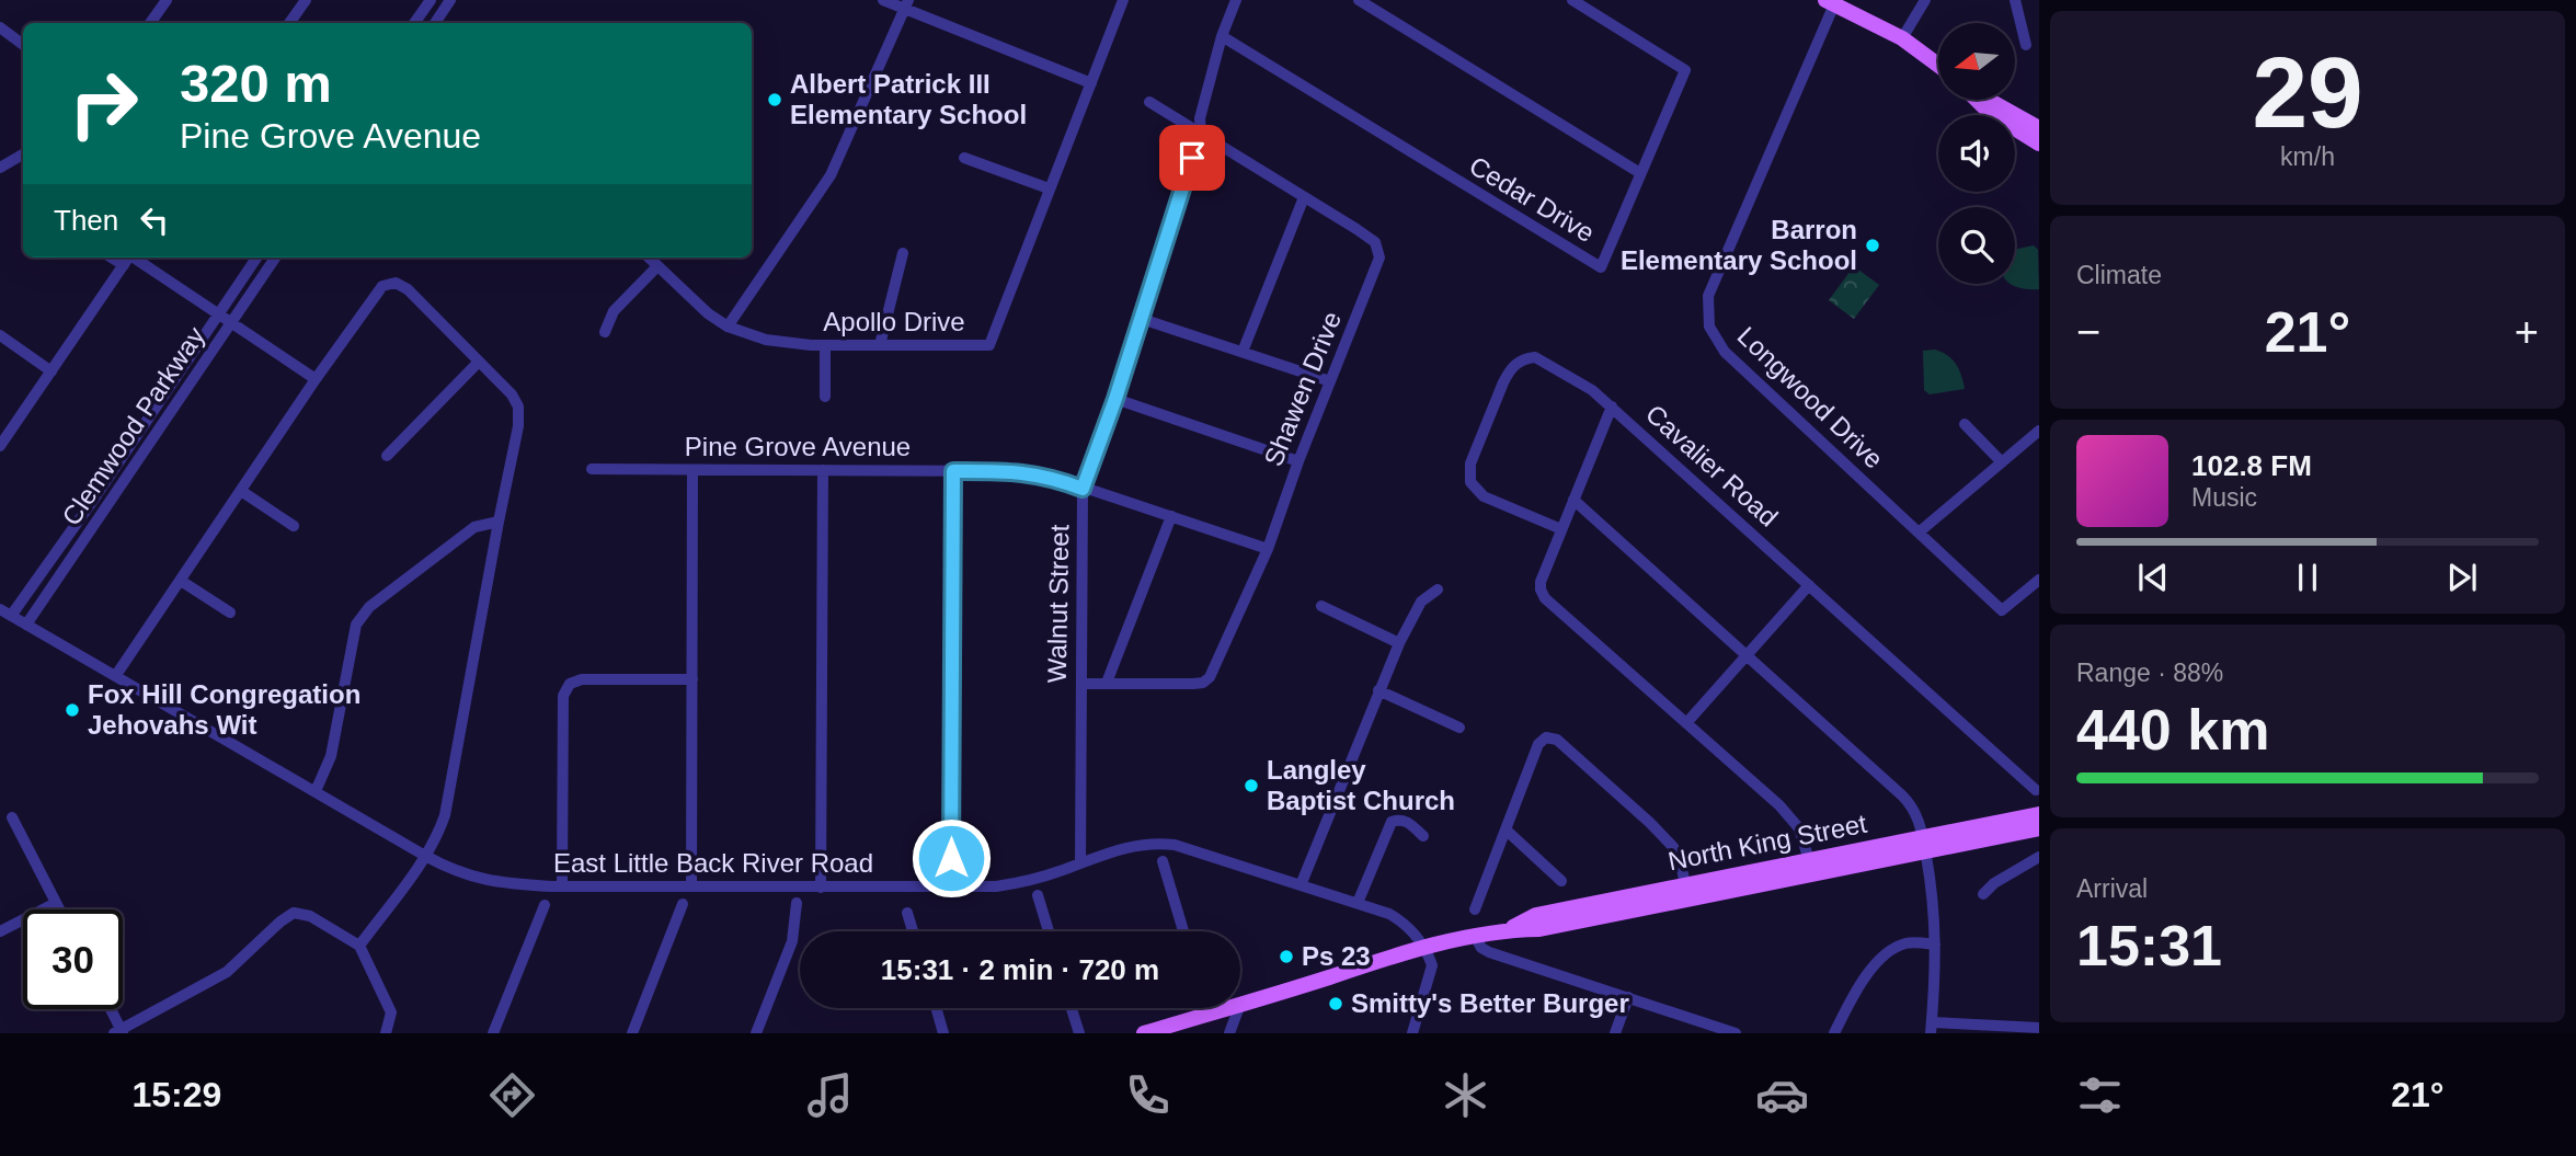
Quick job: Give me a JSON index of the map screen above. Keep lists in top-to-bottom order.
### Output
{
  "streets": {
    "main road": ["North King Street"],
    "street": [
      "Cedar Drive",
      "Apollo Drive",
      "Shawen Drive",
      "Longwood Drive",
      "Clemwood Parkway",
      "Pine Grove Avenue",
      "Cavalier Road",
      "Walnut Street",
      "East Little Back River Road"
    ]
  },
  "crossings": [
    ["Cedar Drive", "Walnut Street"],
    ["Shawen Drive", "Pine Grove Avenue"],
    ["Shawen Drive", "Walnut Street"],
    ["Pine Grove Avenue", "Walnut Street"],
    ["Walnut Street", "East Little Back River Road"],
    ["North King Street", "East Little Back River Road"]
  ],
  "places": [
    "Albert Patrick III Elementary School",
    "Barron Elementary School",
    "Fox Hill Congregation Jehovahs Wit",
    "Langley Baptist Church",
    "Ps 23",
    "Smitty's Better Burger"
  ],
  "north": "left",
  "page": {
    "tile": [
      ["29", "km/h"],
      "Climate",
      ["Range · 88%", "440 km"],
      ["Arrival", "15:31"]
    ],
    "turn": ["320 m", "Pine Grove Avenue"],
    "then": "Then",
    "heat": ["−", "21°", "+"],
    "song": ["102.8 FM", "Music"],
    "limit": "30",
    "trip": "15:31 · 2 min · 720 m",
    "tabs": ["15:29", "21°"]
  }
}
